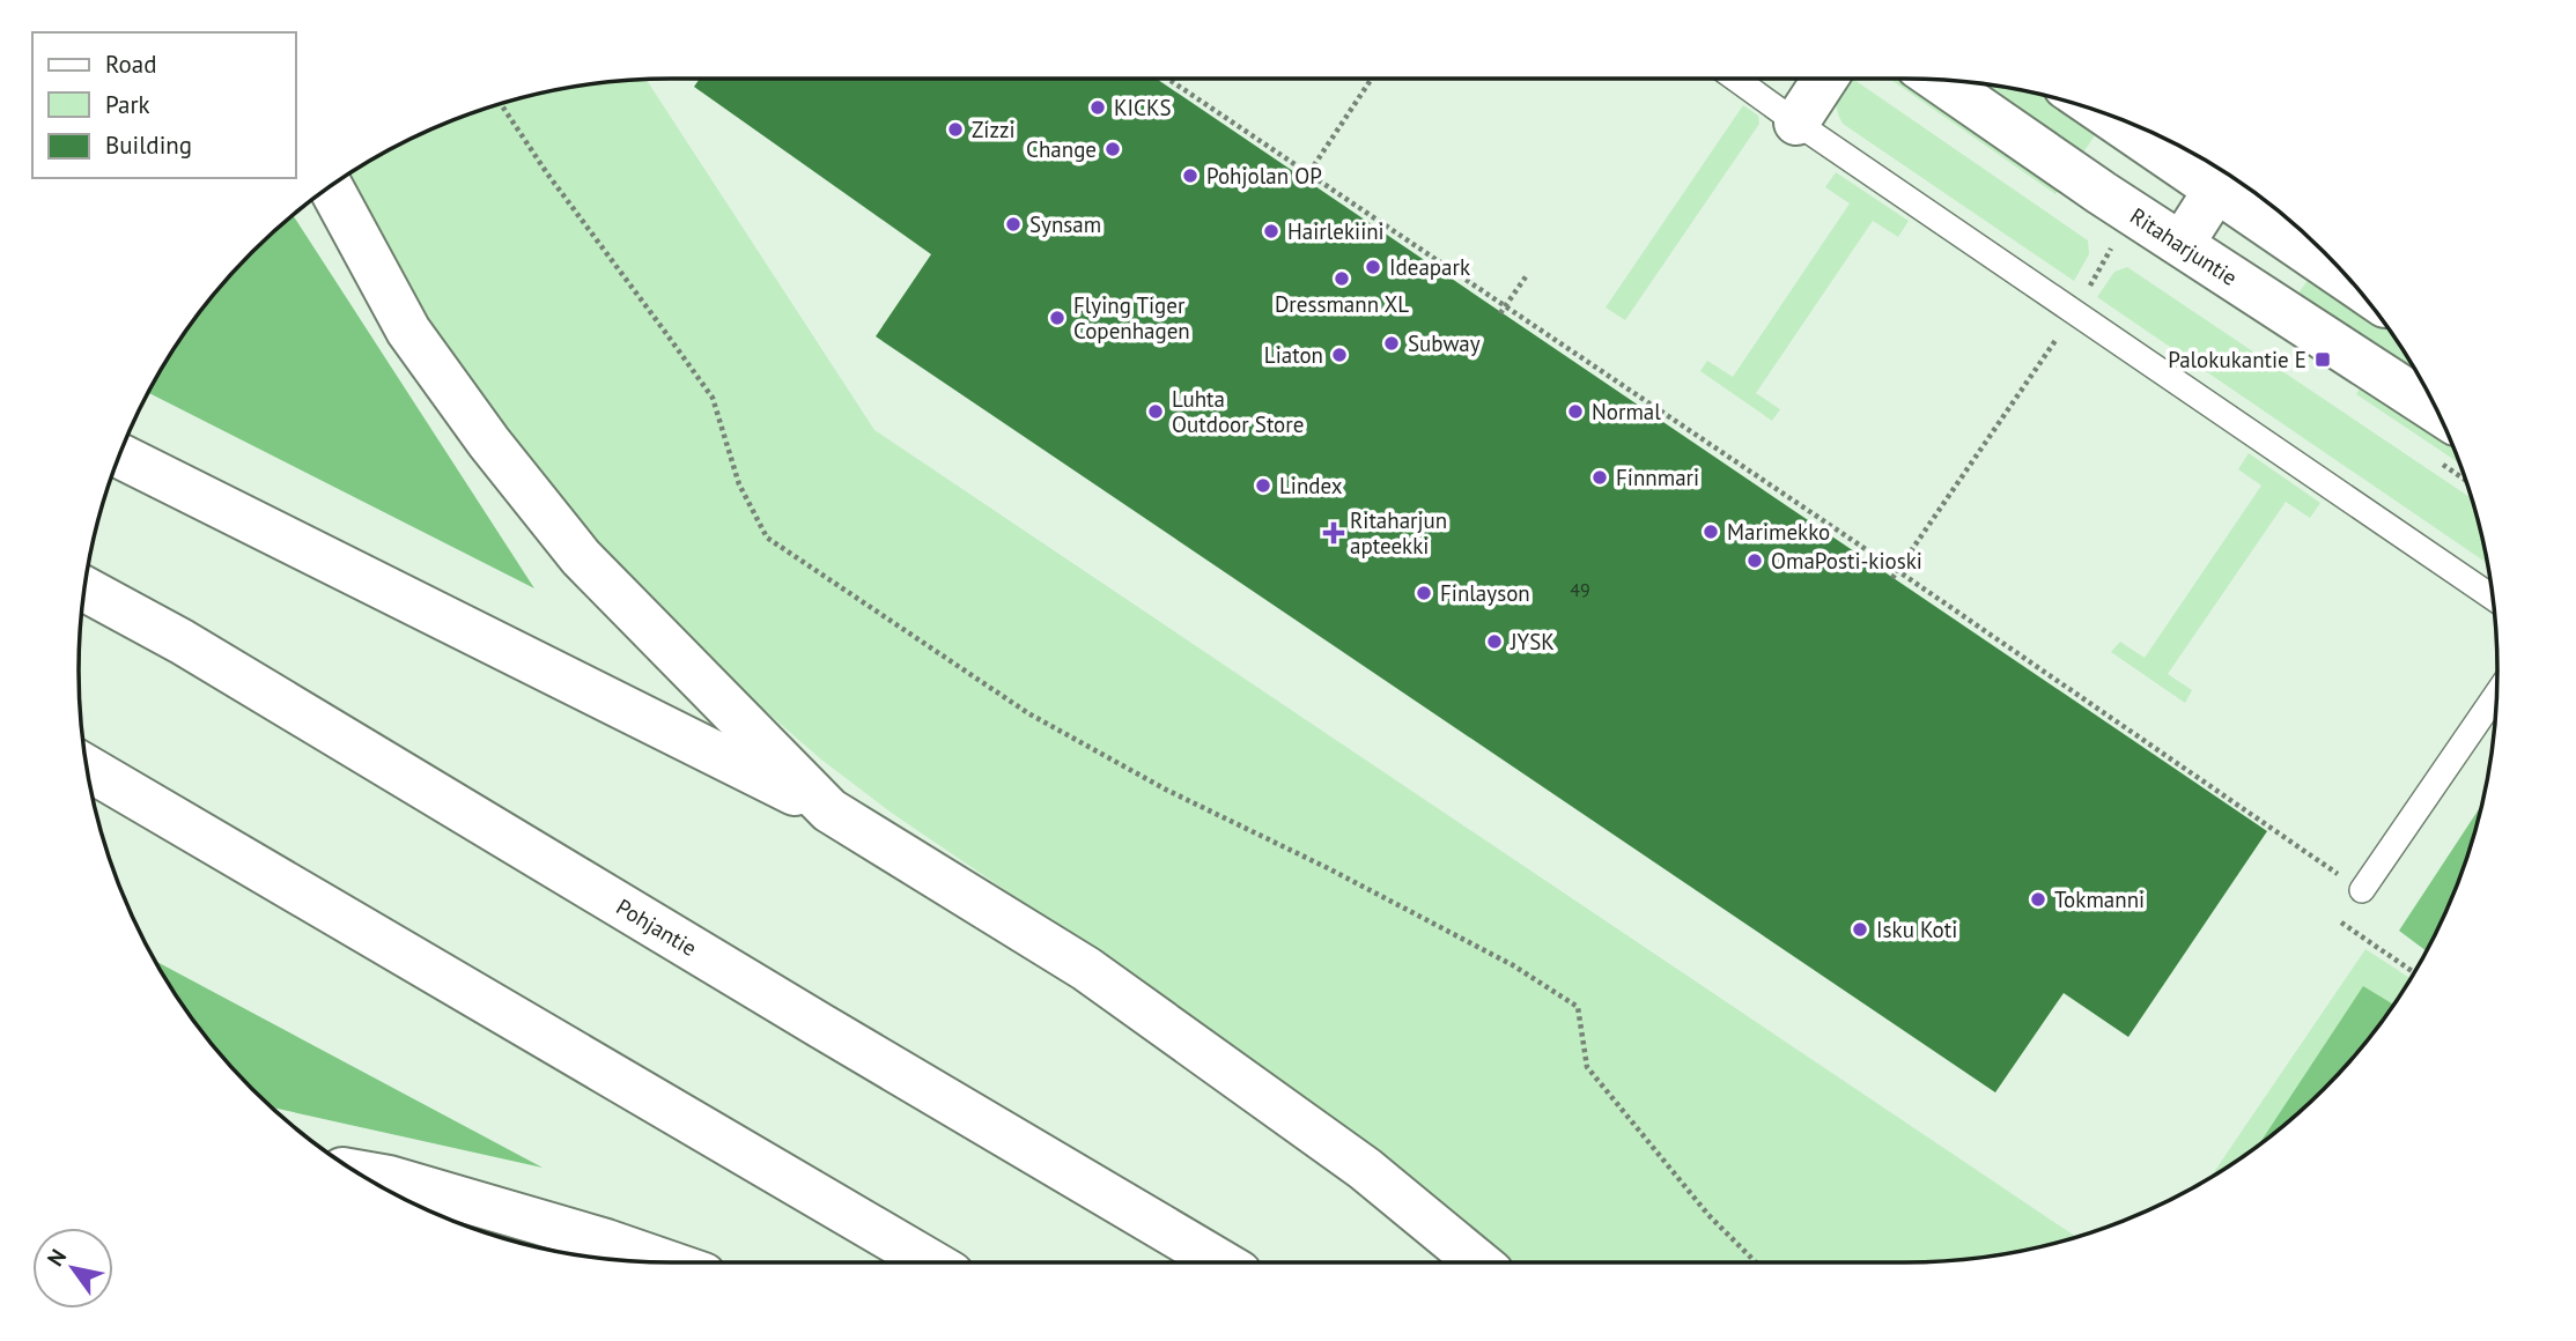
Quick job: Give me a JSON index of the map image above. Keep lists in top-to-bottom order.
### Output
{
  "streets": {
    "main road": ["Ritaharjuntie", "Pohjantie"]
  },
  "places": {
    "other": [
      "KICKS",
      "Zizzi",
      "Change",
      "Pohjolan OP",
      "Synsam",
      "Hairlekiini",
      "Ideapark",
      "Dressmann XL",
      "Flying Tiger Copenhagen",
      "Subway",
      "Liaton",
      "Luhta Outdoor Store",
      "Normal",
      "Finnmari",
      "Lindex",
      "Marimekko",
      "OmaPosti-kioski",
      "Finlayson",
      "JYSK",
      "Tokmanni",
      "Isku Koti"
    ],
    "transit": ["Palokukantie E"],
    "health": ["Ritaharjun apteekki"]
  },
  "house_numbers": ["49"],
  "legend": ["Road", "Park", "Building"],
  "north": "top left"
}
